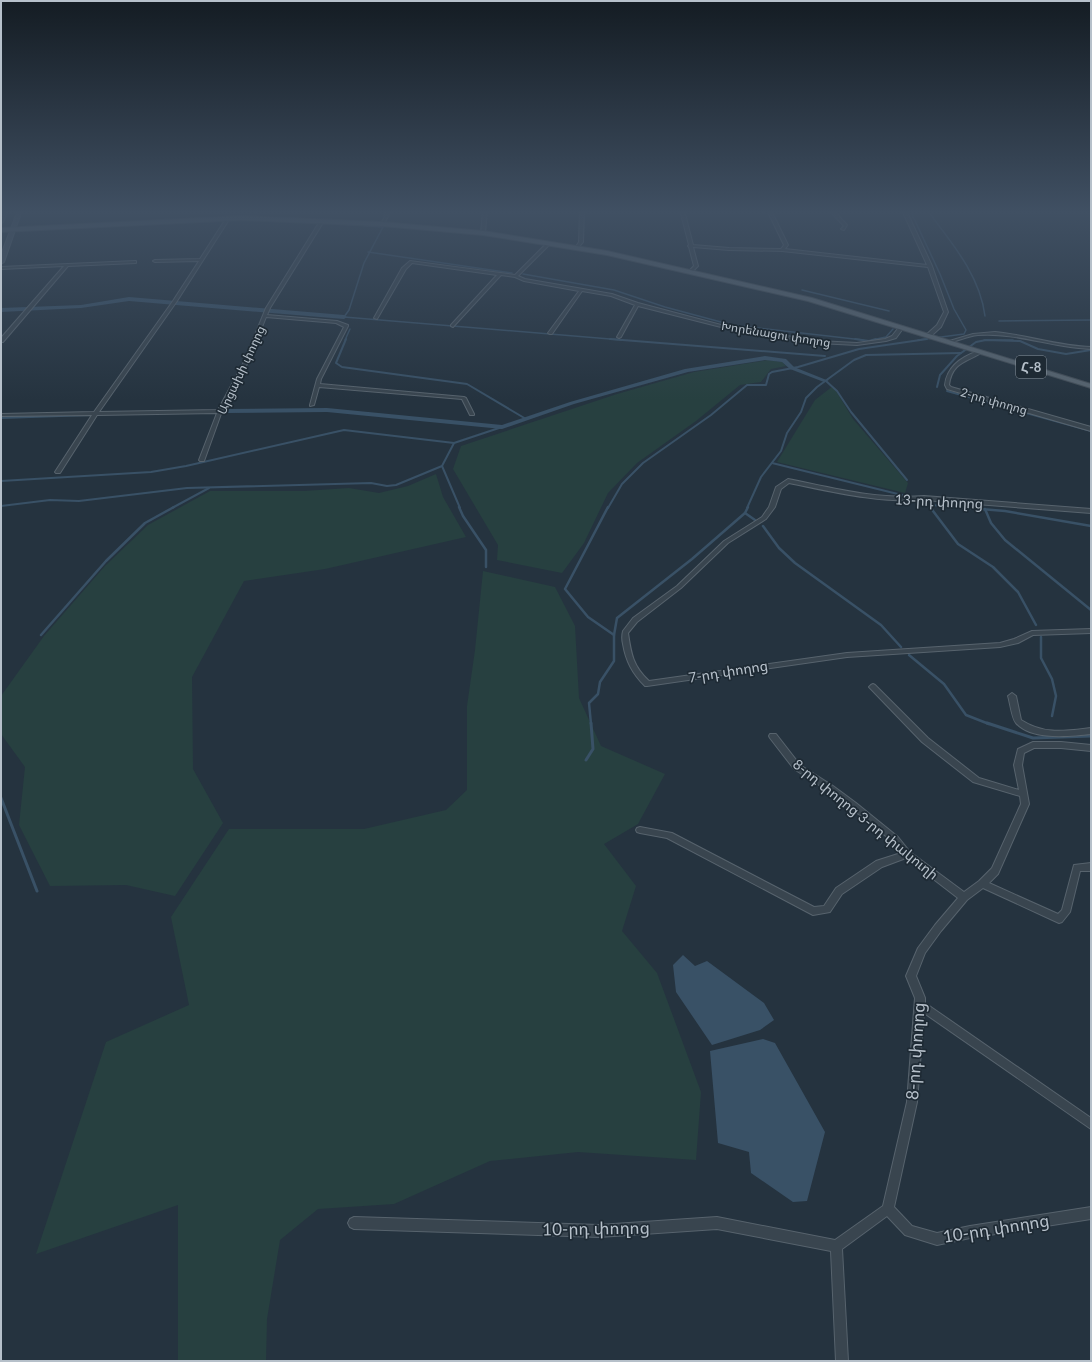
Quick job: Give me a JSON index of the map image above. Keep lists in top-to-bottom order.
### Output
{
  "streets": {
    "main road": ["Հ-8"],
    "street": [
      "Խորենացու փողոց",
      "Արցախի փողոց",
      "2-րդ փողոց",
      "13-րդ փողոց",
      "7-րդ փողոց",
      "8-րդ փողոց 3-րդ փակուղի",
      "8-րդ փողոց",
      "10-րդ փողոց"
    ]
  },
  "crossings": [
    ["Խորենացու փողոց", "Հ-8"],
    ["Հ-8", "2-րդ փողոց"],
    ["13-րդ փողոց", "7-րդ փողոց"],
    ["8-րդ փողոց 3-րդ փակուղի", "8-րդ փողոց"],
    ["8-րդ փողոց", "10-րդ փողոց"]
  ]
}
